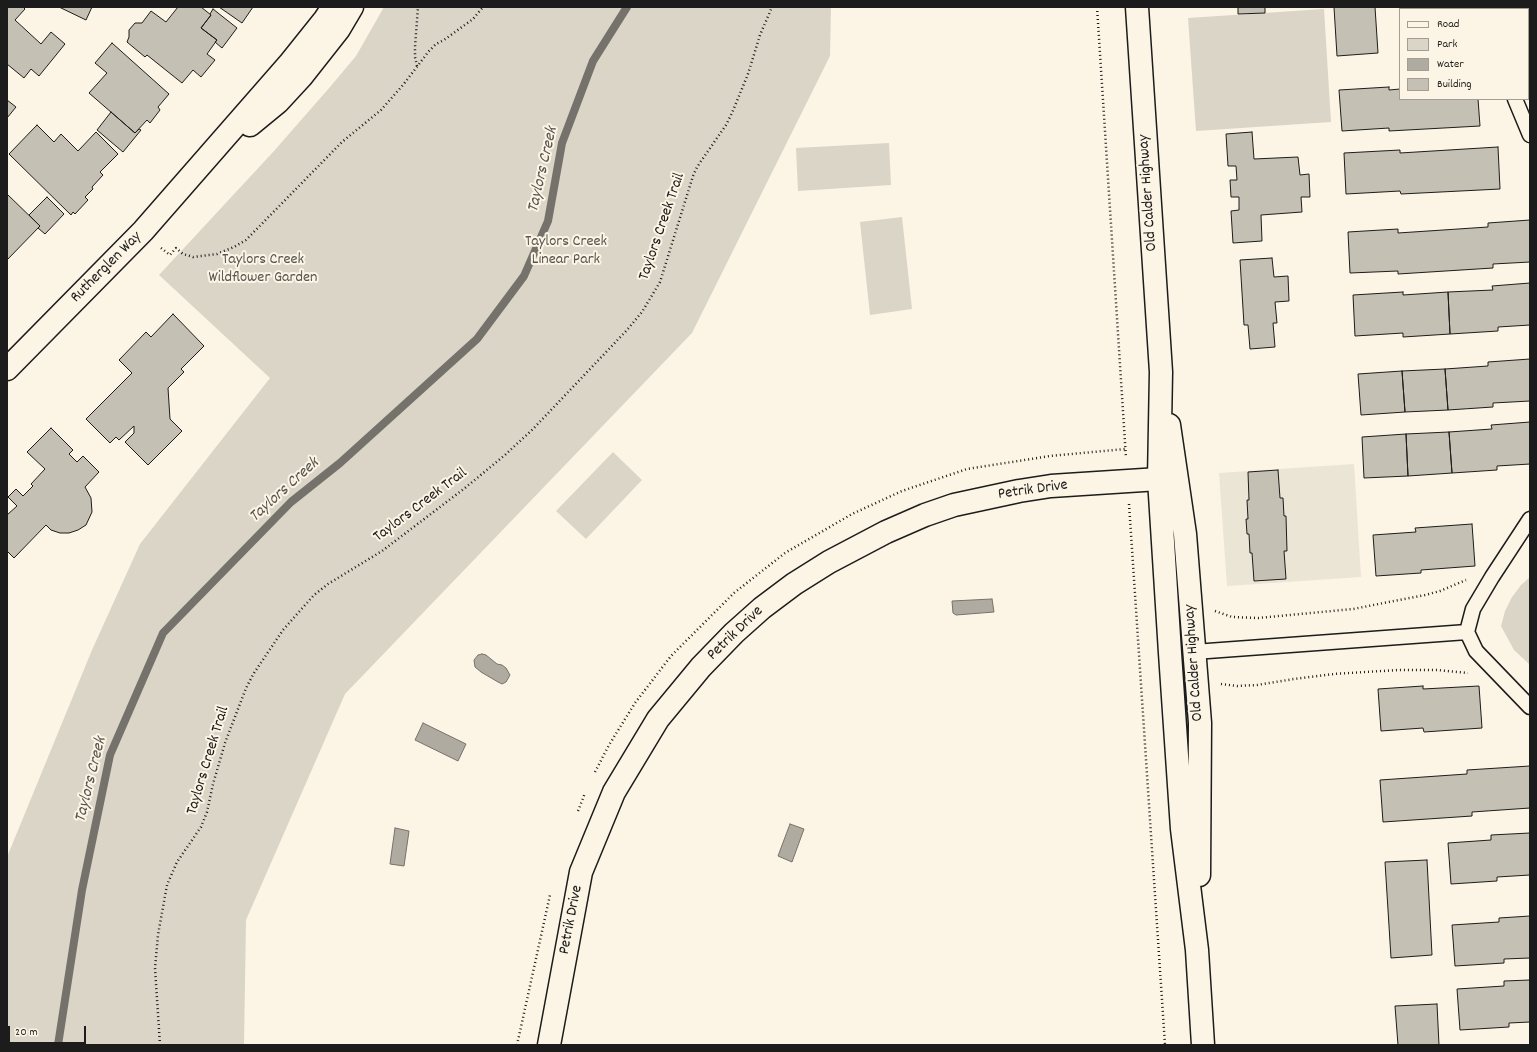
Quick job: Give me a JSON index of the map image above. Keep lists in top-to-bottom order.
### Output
{
  "streets": {
    "street": ["Old Calder Highway", "Rutherglen Way", "Petrik Drive"],
    "path": ["Taylors Creek Trail"]
  },
  "crossings": [
    ["Old Calder Highway", "Petrik Drive"]
  ],
  "water": ["Taylors Creek"],
  "parks": ["Taylors Creek Linear Park", "Taylors Creek Wildflower Garden"],
  "legend": [
    "Road",
    "Park",
    "Water",
    "Building"
  ],
  "scale_bar": "20 m"
}
